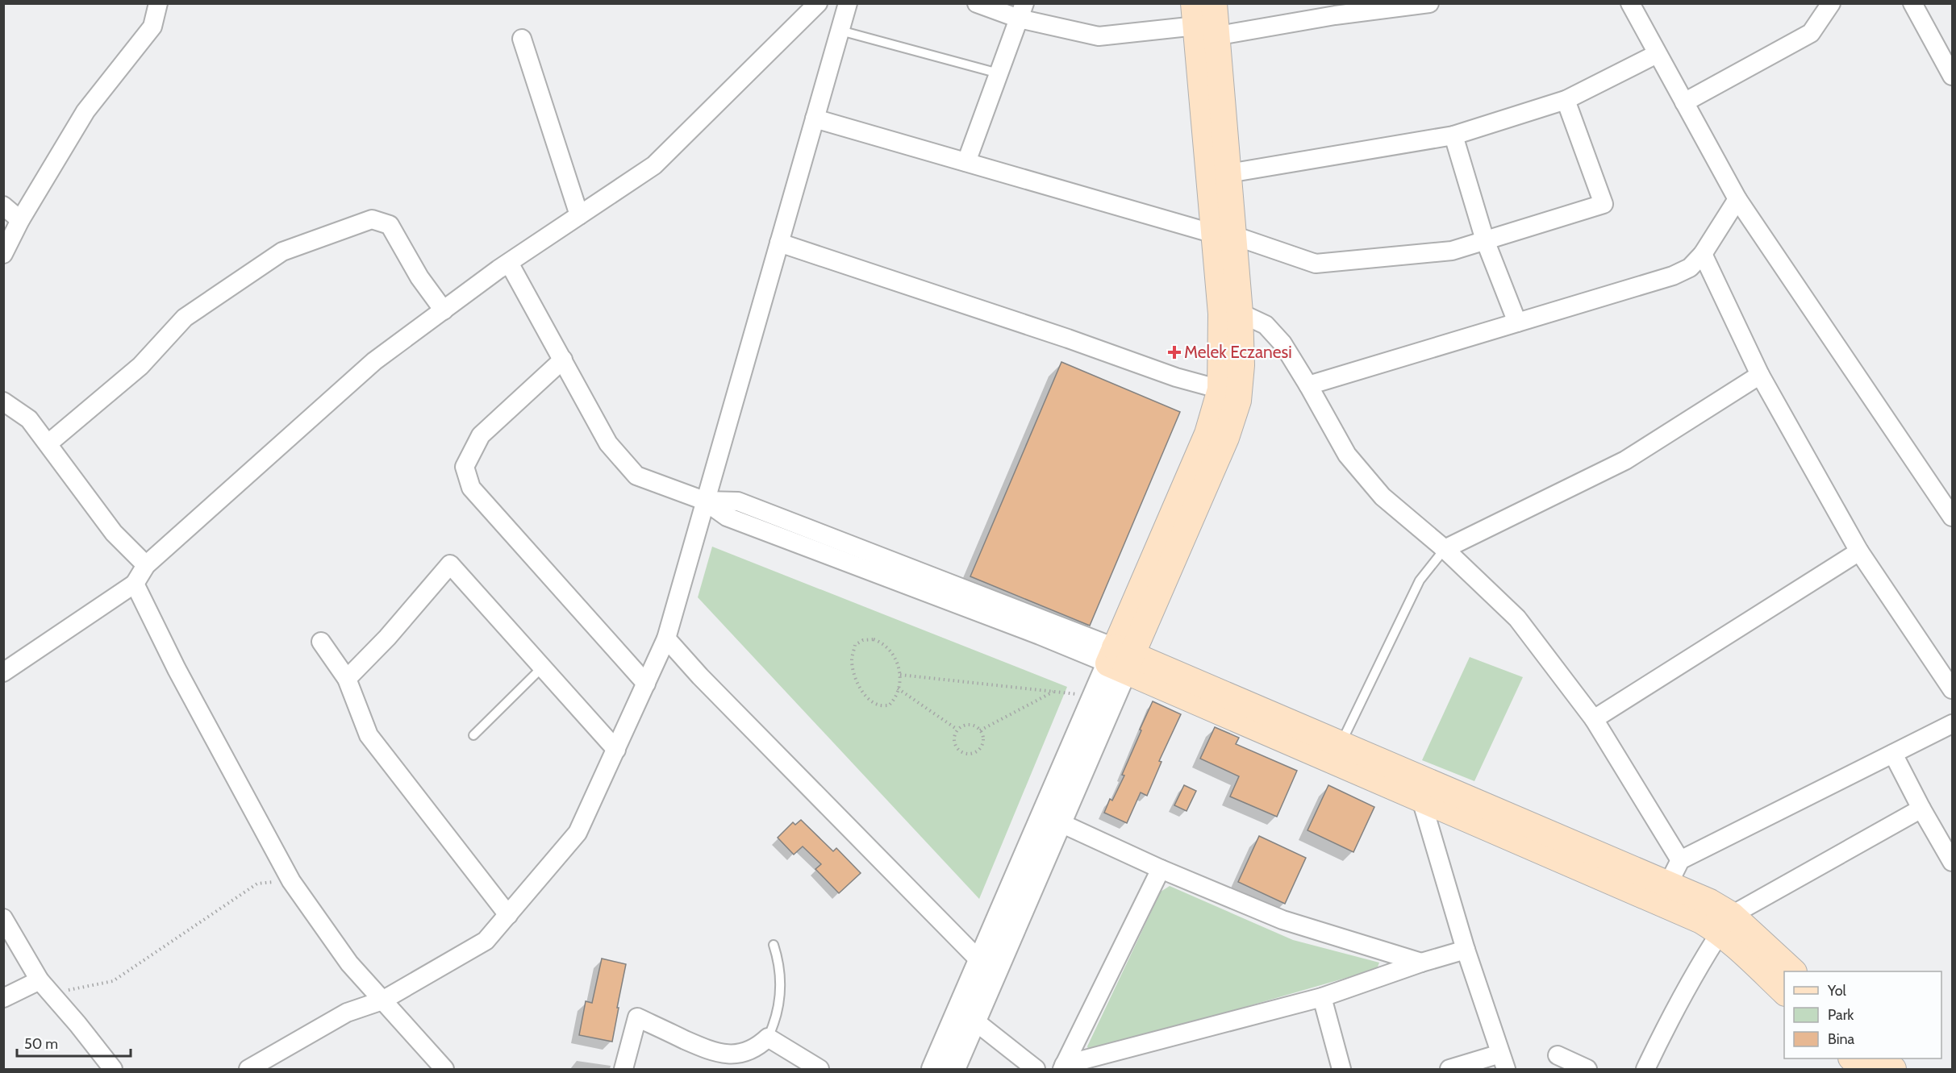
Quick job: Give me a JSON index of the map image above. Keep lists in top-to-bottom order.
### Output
{
  "places": {
    "health": ["Melek Eczanesi"]
  },
  "legend": ["Yol", "Park", "Bina"],
  "scale_bar": "50 m"
}
